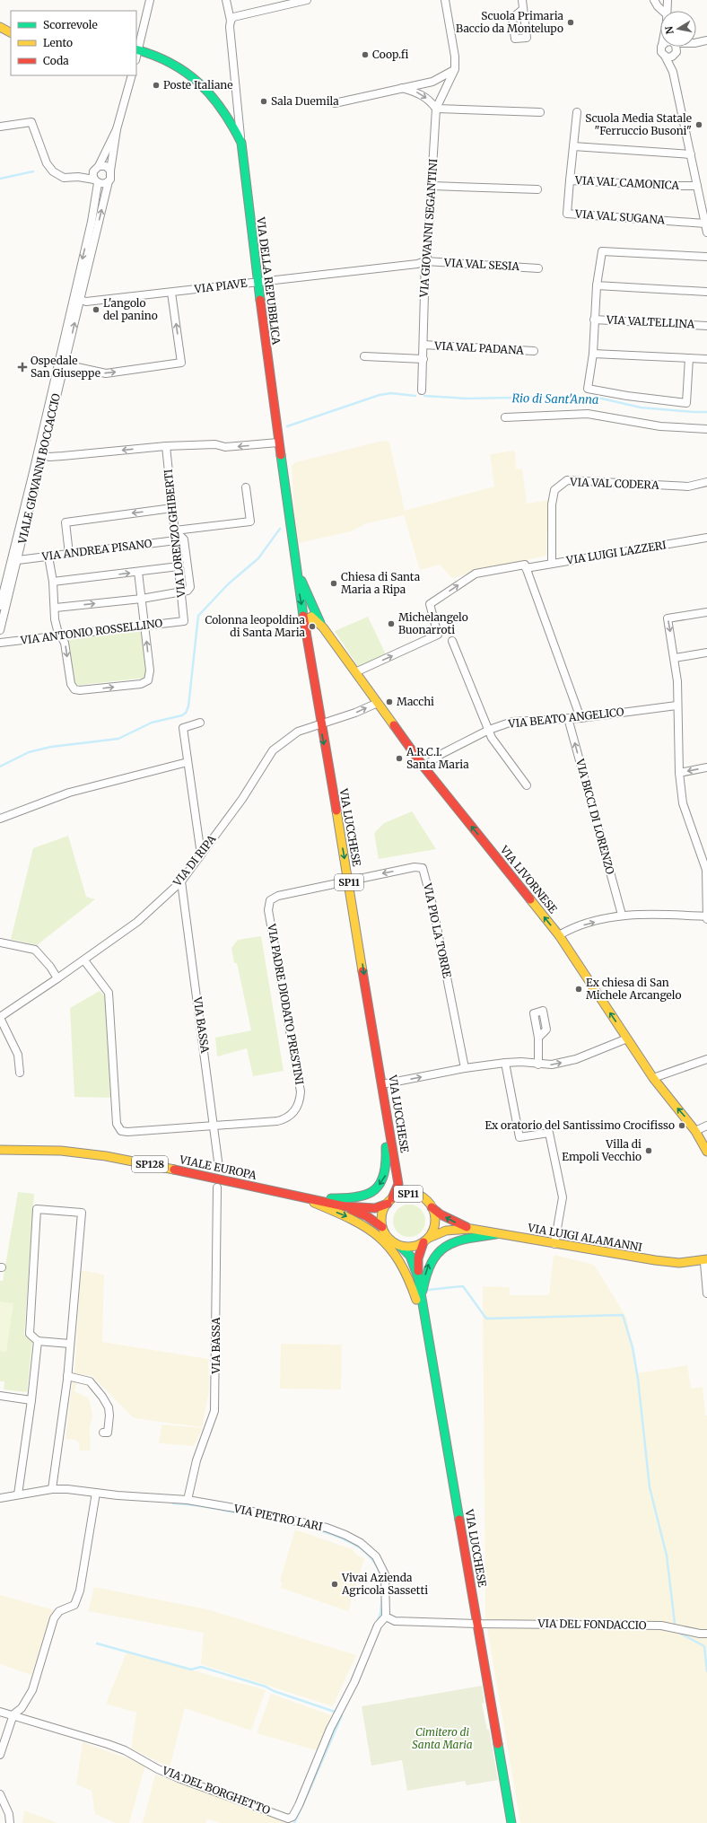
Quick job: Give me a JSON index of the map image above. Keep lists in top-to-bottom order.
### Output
{
  "streets": {
    "main road": [
      "VIA DELLA REPUBBLICA",
      "VIA LUCCHESE",
      "VIA LIVORNESE",
      "SP11",
      "SP128",
      "VIALE EUROPA",
      "VIA LUIGI ALAMANNI"
    ],
    "street": [
      "VIA VAL CAMONICA",
      "VIA VAL SUGANA",
      "VIA GIOVANNI SEGANTINI",
      "VIA VAL SESIA",
      "VIA PIAVE",
      "VIA VALTELLINA",
      "VIA VAL PADANA",
      "VIALE GIOVANNI BOCCACCIO",
      "VIA VAL CODERA",
      "VIA LORENZO GHIBERTI",
      "VIA ANDREA PISANO",
      "VIA LUIGI LAZZERI",
      "VIA ANTONIO ROSSELLINO",
      "VIA BEATO ANGELICO",
      "VIA BICCI DI LORENZO",
      "VIA DI RIPA",
      "VIA PIO LA TORRE",
      "VIA PADRE DIODATO PRESTINI",
      "VIA BASSA",
      "VIA PIETRO LARI",
      "VIA DEL FONDACCIO",
      "VIA DEL BORGHETTO"
    ]
  },
  "crossings": [
    ["VIA VAL CAMONICA", "VIA VAL SUGANA"],
    ["VIA GIOVANNI SEGANTINI", "VIA VAL SESIA"],
    ["VIA GIOVANNI SEGANTINI", "VIA PIAVE"],
    ["VIA GIOVANNI SEGANTINI", "VIA VAL PADANA"],
    ["VIA VAL SESIA", "VIA PIAVE"],
    ["VIA DELLA REPUBBLICA", "VIA PIAVE"],
    ["VIA DELLA REPUBBLICA", "VIA LUCCHESE"],
    ["VIA DELLA REPUBBLICA", "VIA LIVORNESE"],
    ["VIA PIAVE", "VIALE GIOVANNI BOCCACCIO"],
    ["VIALE GIOVANNI BOCCACCIO", "VIA ANDREA PISANO"],
    ["VIA VAL CODERA", "VIA LUIGI LAZZERI"],
    ["VIA LORENZO GHIBERTI", "VIA ANDREA PISANO"],
    ["VIA LORENZO GHIBERTI", "VIA ANTONIO ROSSELLINO"],
    ["VIA LUIGI LAZZERI", "VIA LIVORNESE"],
    ["VIA BEATO ANGELICO", "VIA BICCI DI LORENZO"],
    ["VIA BEATO ANGELICO", "VIA LIVORNESE"],
    ["VIA LUCCHESE", "VIA DI RIPA"],
    ["VIA LUCCHESE", "VIA LIVORNESE"],
    ["VIA LUCCHESE", "SP11"],
    ["VIA LUCCHESE", "VIA PIO LA TORRE"],
    ["VIA LUCCHESE", "SP128"],
    ["VIA LUCCHESE", "VIALE EUROPA"],
    ["VIA LUCCHESE", "VIA LUIGI ALAMANNI"],
    ["VIA LUCCHESE", "VIA DEL FONDACCIO"],
    ["VIA DI RIPA", "VIA LIVORNESE"],
    ["VIA DI RIPA", "VIA PADRE DIODATO PRESTINI"],
    ["VIA DI RIPA", "VIA BASSA"],
    ["SP11", "VIALE EUROPA"],
    ["SP11", "VIA LUIGI ALAMANNI"],
    ["VIA PIO LA TORRE", "VIA PADRE DIODATO PRESTINI"],
    ["VIA PADRE DIODATO PRESTINI", "VIA BASSA"],
    ["VIA BASSA", "VIA PIETRO LARI"],
    ["SP128", "VIALE EUROPA"],
    ["VIALE EUROPA", "VIA LUIGI ALAMANNI"],
    ["VIA PIETRO LARI", "VIA DEL BORGHETTO"]
  ],
  "one_way": ["VIA LUIGI LAZZERI", "VIA BICCI DI LORENZO", "VIA LIVORNESE"],
  "water": ["Rio di Sant'Anna"],
  "parks": ["Cimitero di Santa Maria"],
  "places": {
    "other": [
      "Scuola Primaria Baccio da Montelupo",
      "Coop.fi",
      "Poste Italiane",
      "Sala Duemila",
      "Scuola Media Statale \"Ferruccio Busoni\"",
      "L'angolo del panino",
      "Chiesa di Santa Maria a Ripa",
      "Michelangelo Buonarroti",
      "Colonna leopoldina di Santa Maria",
      "Macchi",
      "A.R.C.I. Santa Maria",
      "Ex chiesa di San Michele Arcangelo",
      "Ex oratorio del Santissimo Crocifisso",
      "Villa di Empoli Vecchio",
      "Vivai Azienda Agricola Sassetti"
    ],
    "health": ["Ospedale San Giuseppe"]
  },
  "legend": ["Scorrevole", "Lento", "Coda"],
  "north": "left"
}
